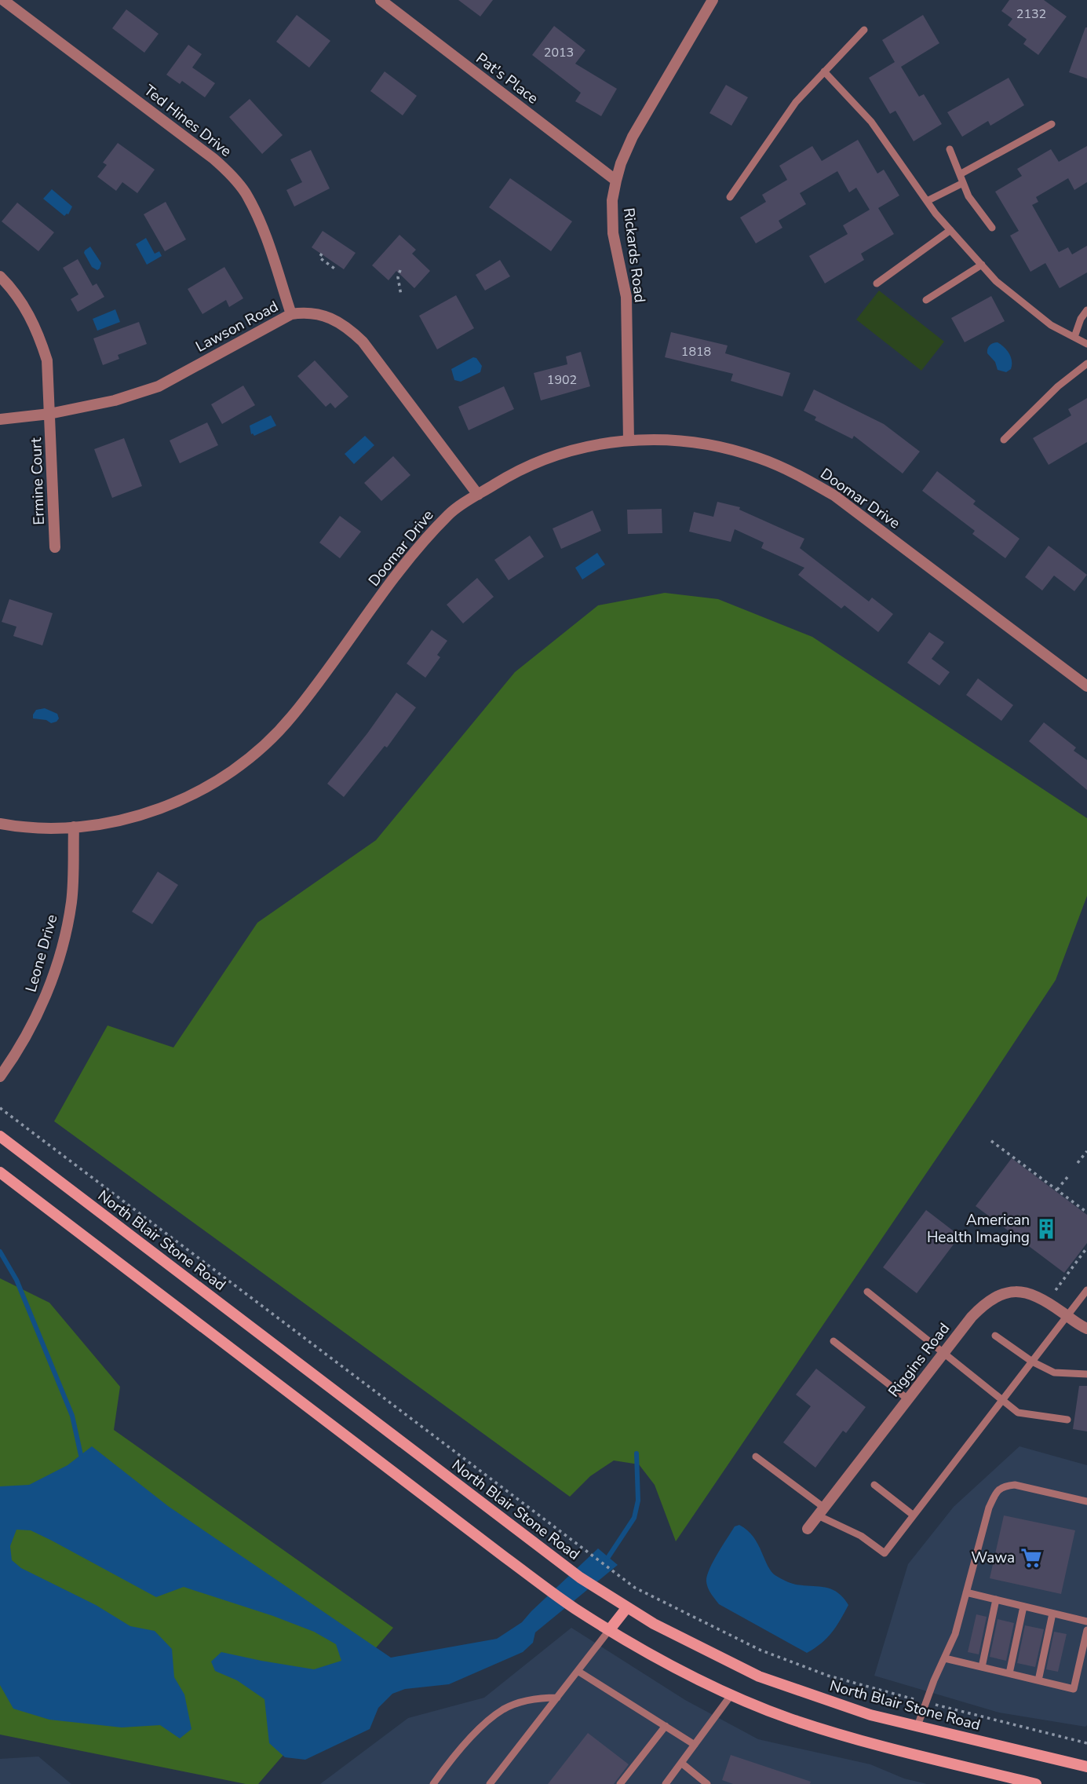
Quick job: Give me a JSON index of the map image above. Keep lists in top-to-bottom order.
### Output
{
  "streets": {
    "main road": ["North Blair Stone Road"],
    "street": [
      "Pat's Place",
      "Ted Hines Drive",
      "Rickards Road",
      "Lawson Road",
      "Ermine Court",
      "Doomar Drive",
      "Leone Drive",
      "Riggins Road"
    ]
  },
  "crossings": [
    ["Pat's Place", "Rickards Road"],
    ["Ted Hines Drive", "Lawson Road"],
    ["Rickards Road", "Doomar Drive"],
    ["Lawson Road", "Ermine Court"],
    ["Lawson Road", "Doomar Drive"],
    ["Doomar Drive", "Leone Drive"]
  ],
  "places": {
    "building": ["American Health Imaging"],
    "supermarket": ["Wawa"]
  },
  "house_numbers": [
    "2132",
    "2013",
    "1818",
    "1902"
  ]
}
